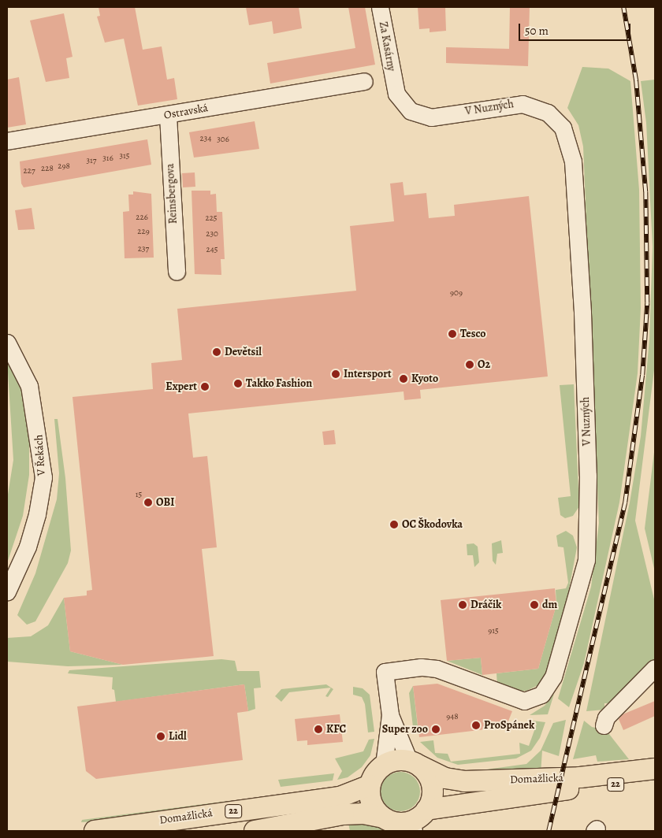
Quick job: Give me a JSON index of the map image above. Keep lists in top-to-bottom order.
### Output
{
  "streets": {
    "main road": ["Domažlická", "22"],
    "street": [
      "Za Kasárny",
      "V Nuzných",
      "Ostravská",
      "Reinsbergova",
      "V Řekách"
    ]
  },
  "crossings": [
    ["Za Kasárny", "V Nuzných"],
    ["V Nuzných", "Domažlická"],
    ["V Nuzných", "22"],
    ["Ostravská", "Reinsbergova"],
    ["Domažlická", "22"]
  ],
  "places": [
    "Tesco",
    "Devětsil",
    "O2",
    "Intersport",
    "Kyoto",
    "Takko Fashion",
    "Expert",
    "OBI",
    "OC Škodovka",
    "Dráčik",
    "dm",
    "ProSpánek",
    "KFC",
    "Super zoo",
    "Lidl"
  ],
  "house_numbers": [
    "234",
    "306",
    "315",
    "316",
    "317",
    "298",
    "228",
    "227",
    "226",
    "225",
    "229",
    "230",
    "237",
    "245",
    "909",
    "15",
    "915",
    "948"
  ],
  "scale_bar": "50 m"
}
